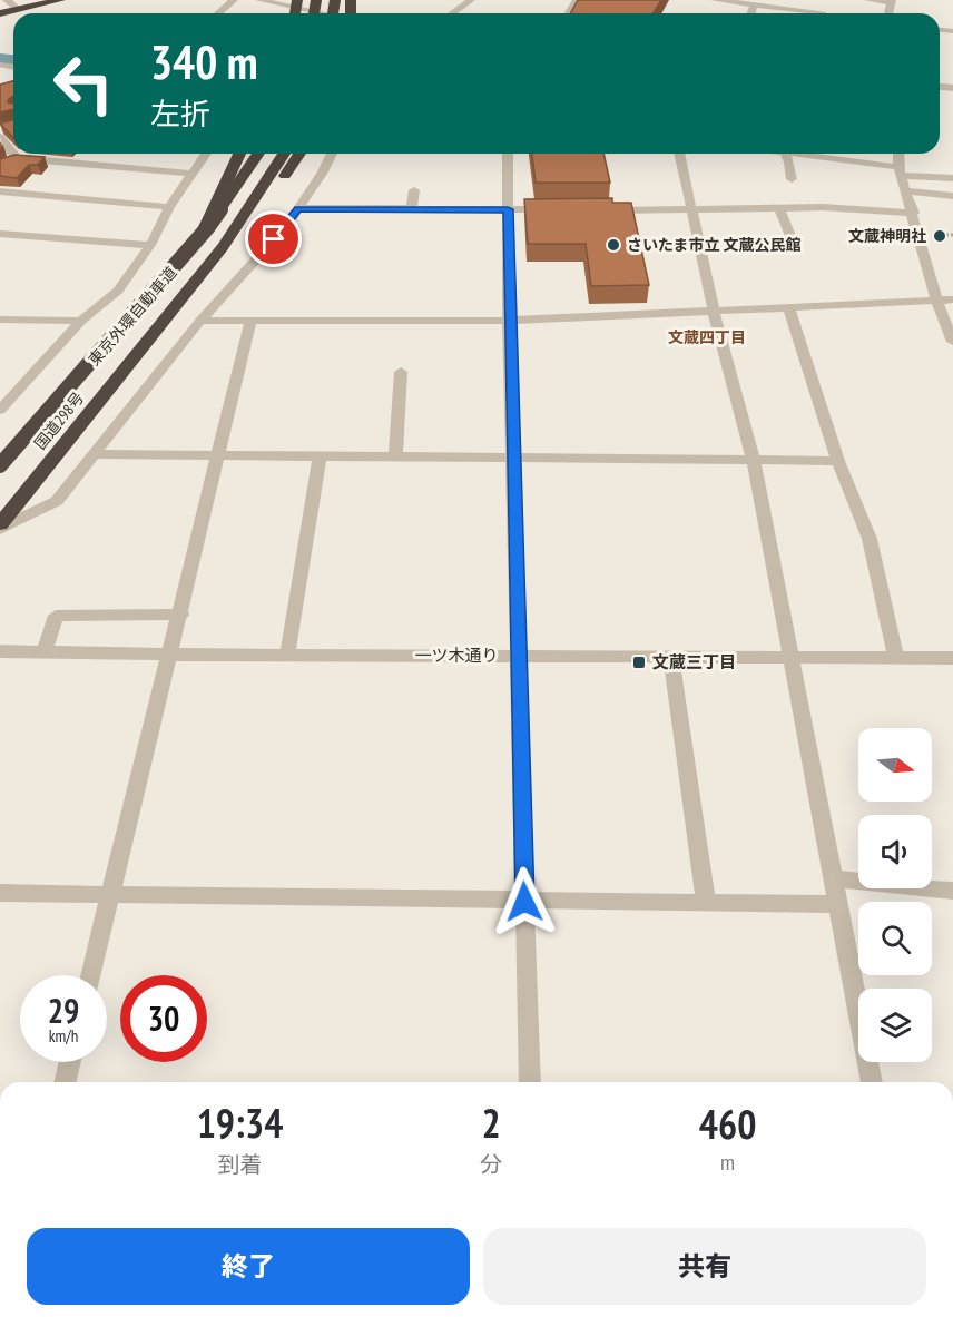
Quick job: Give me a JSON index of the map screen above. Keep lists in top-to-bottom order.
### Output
{
  "streets": {
    "highway": ["東京外環自動車道", "国道298号"],
    "street": ["一ツ木通り"]
  },
  "districts": ["文蔵四丁目"],
  "places": {
    "other": ["文蔵神明社", "さいたま市立 文蔵公民館"],
    "transit": ["文蔵三丁目"]
  },
  "north": "right",
  "page": {
    "turn": ["340 m", "左折"],
    "speed": "29 km/h",
    "limit": "30",
    "eta": [
      "19:34",
      "到着",
      "2",
      "分",
      "460",
      "m"
    ],
    "buttons": ["終了", "共有"]
  }
}
